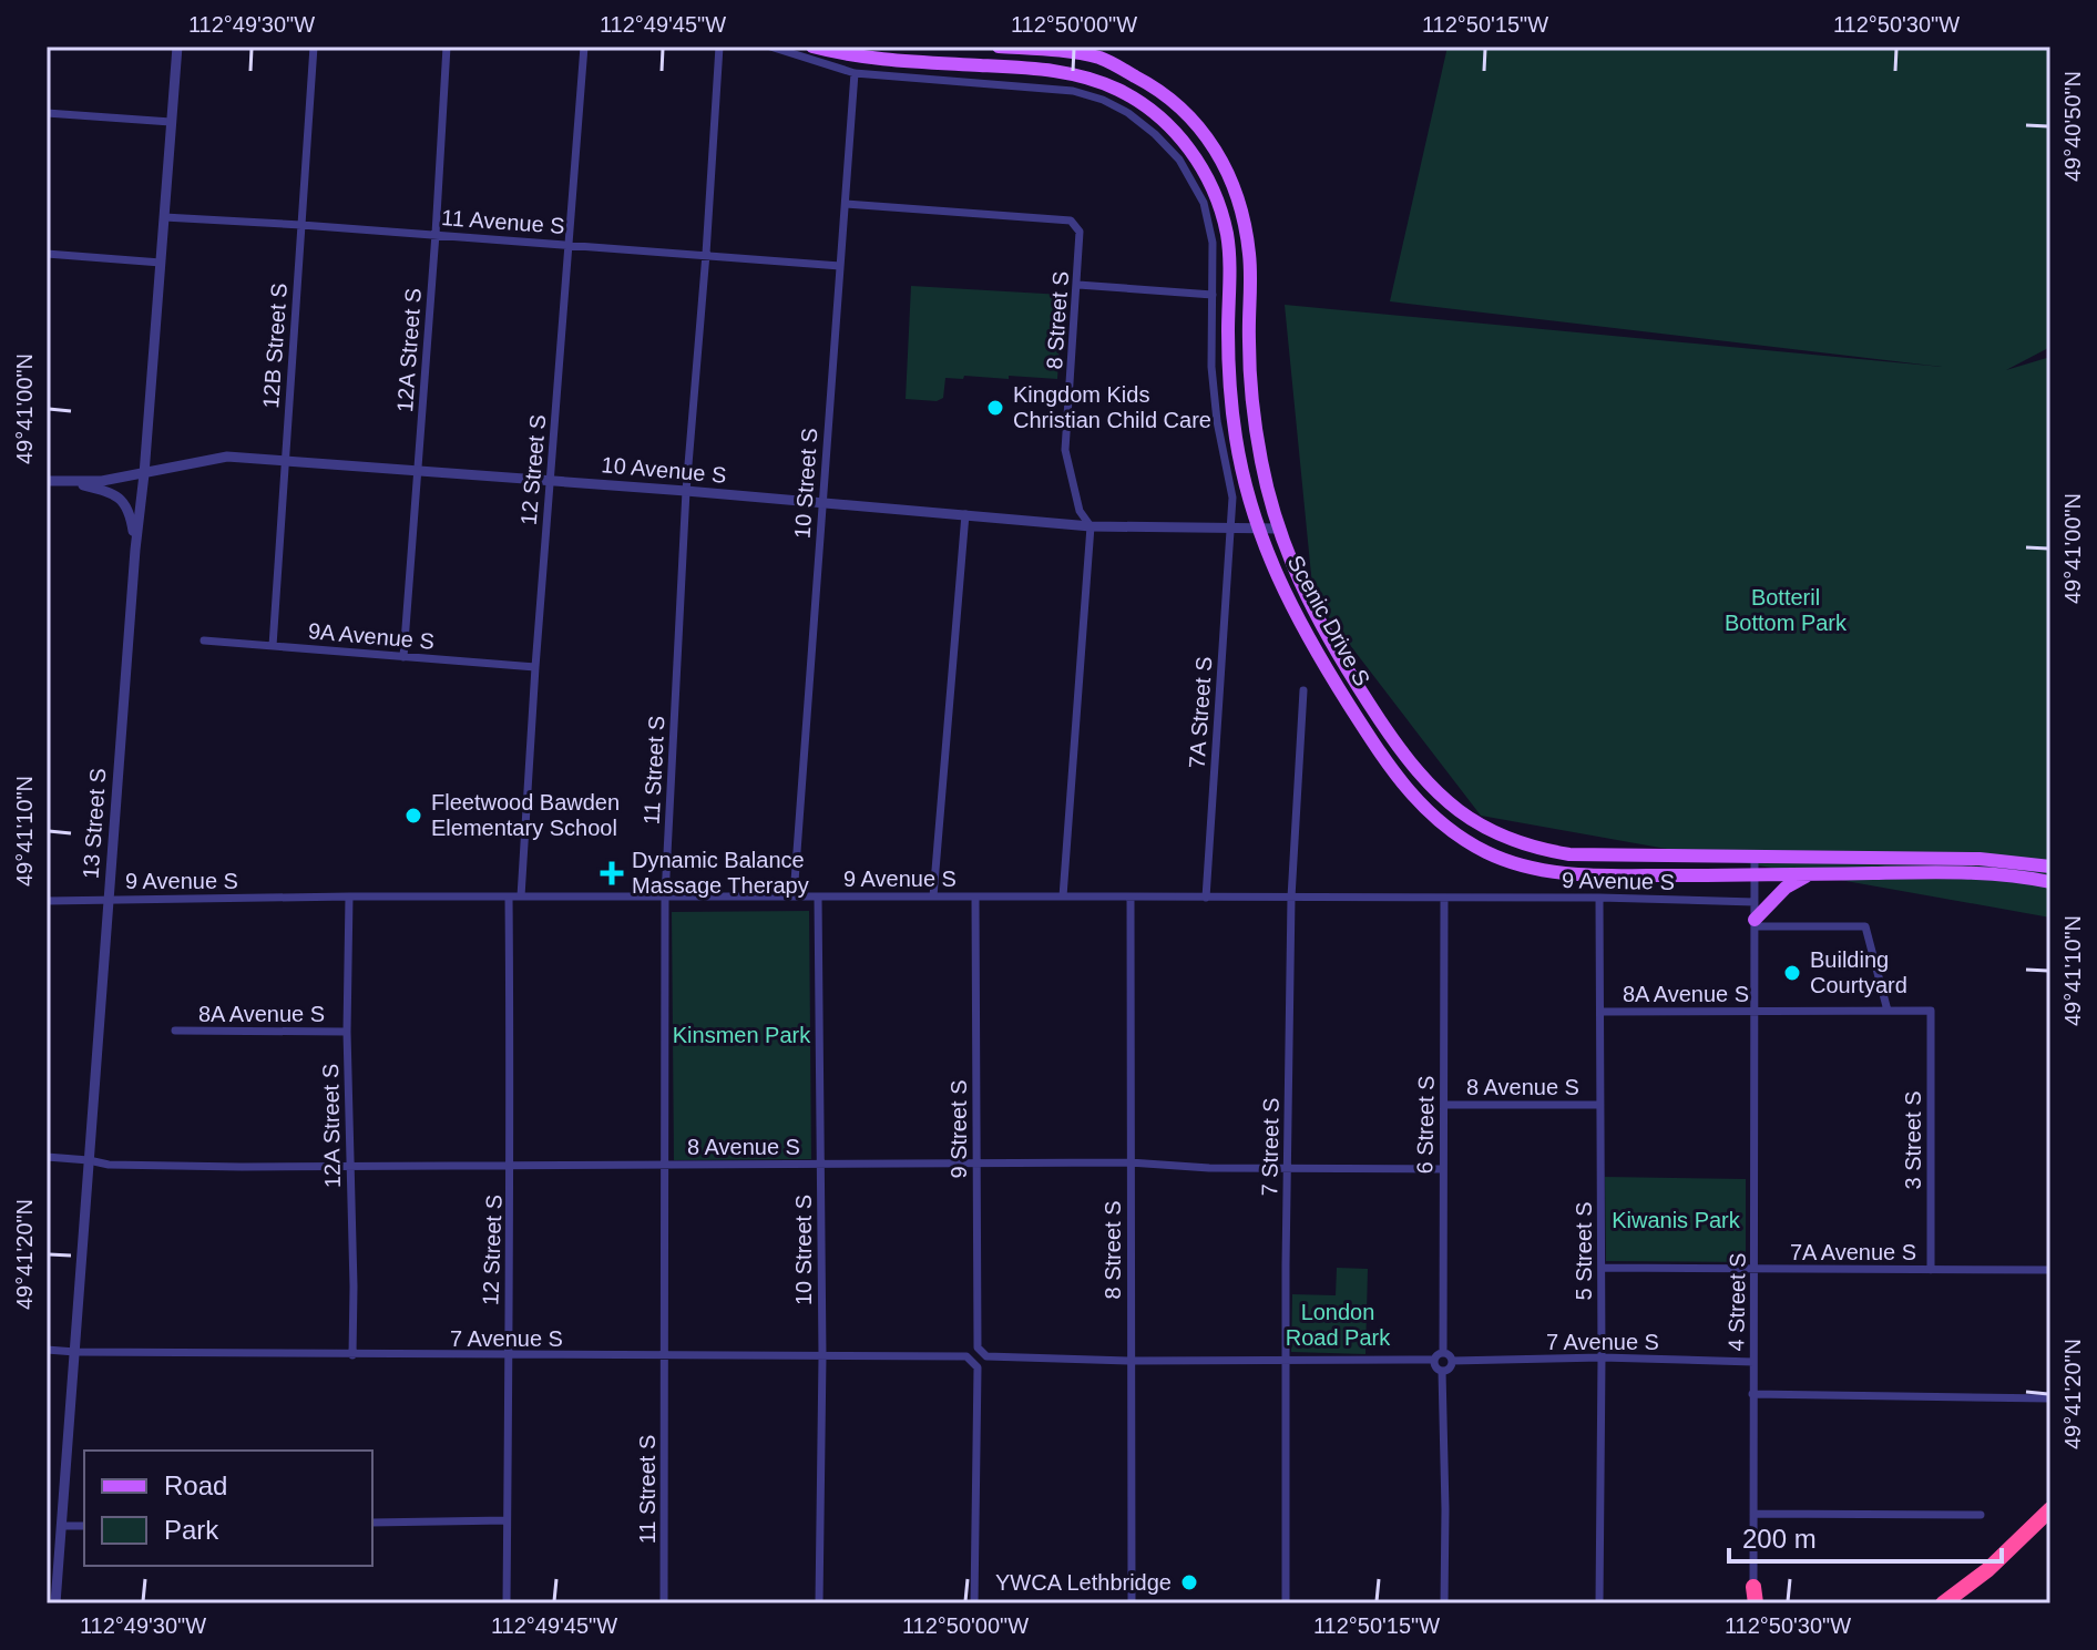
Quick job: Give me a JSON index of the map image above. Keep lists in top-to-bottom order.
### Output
{
  "streets": {
    "main road": ["Scenic Drive S"],
    "street": [
      "11 Avenue S",
      "8 Street S",
      "12B Street S",
      "12A Street S",
      "12 Street S",
      "10 Avenue S",
      "10 Street S",
      "9A Avenue S",
      "7A Street S",
      "11 Street S",
      "13 Street S",
      "9 Avenue S",
      "8A Avenue S",
      "8 Avenue S",
      "6 Street S",
      "9 Street S",
      "3 Street S",
      "7 Street S",
      "5 Street S",
      "7A Avenue S",
      "4 Street S",
      "7 Avenue S"
    ]
  },
  "crossings": [
    ["11 Avenue S", "12B Street S"],
    ["11 Avenue S", "12A Street S"],
    ["11 Avenue S", "12 Street S"],
    ["11 Avenue S", "10 Street S"],
    ["11 Avenue S", "11 Street S"],
    ["11 Avenue S", "13 Street S"],
    ["8 Street S", "10 Avenue S"],
    ["8 Street S", "10 Street S"],
    ["8 Street S", "9 Avenue S"],
    ["8 Street S", "8 Avenue S"],
    ["8 Street S", "9 Street S"],
    ["12B Street S", "10 Avenue S"],
    ["12B Street S", "9A Avenue S"],
    ["12A Street S", "10 Avenue S"],
    ["12A Street S", "9A Avenue S"],
    ["12A Street S", "9 Avenue S"],
    ["12A Street S", "8A Avenue S"],
    ["12A Street S", "8 Avenue S"],
    ["12A Street S", "7 Avenue S"],
    ["12 Street S", "10 Avenue S"],
    ["12 Street S", "9A Avenue S"],
    ["12 Street S", "9 Avenue S"],
    ["12 Street S", "8 Avenue S"],
    ["12 Street S", "7 Avenue S"],
    ["10 Avenue S", "10 Street S"],
    ["10 Avenue S", "Scenic Drive S"],
    ["10 Avenue S", "7A Street S"],
    ["10 Avenue S", "11 Street S"],
    ["10 Avenue S", "13 Street S"],
    ["10 Street S", "9 Avenue S"],
    ["10 Street S", "8 Avenue S"],
    ["10 Street S", "7 Avenue S"],
    ["Scenic Drive S", "4 Street S"],
    ["7A Street S", "9 Avenue S"],
    ["11 Street S", "9 Avenue S"],
    ["11 Street S", "8 Avenue S"],
    ["11 Street S", "7 Avenue S"],
    ["13 Street S", "9 Avenue S"],
    ["13 Street S", "8 Avenue S"],
    ["13 Street S", "7 Avenue S"],
    ["9 Avenue S", "6 Street S"],
    ["9 Avenue S", "9 Street S"],
    ["9 Avenue S", "7 Street S"],
    ["9 Avenue S", "5 Street S"],
    ["9 Avenue S", "4 Street S"],
    ["8A Avenue S", "3 Street S"],
    ["8A Avenue S", "5 Street S"],
    ["8A Avenue S", "4 Street S"],
    ["8 Avenue S", "6 Street S"],
    ["8 Avenue S", "9 Street S"],
    ["8 Avenue S", "7 Street S"],
    ["8 Avenue S", "5 Street S"],
    ["6 Street S", "7 Avenue S"],
    ["3 Street S", "7A Avenue S"],
    ["5 Street S", "7A Avenue S"],
    ["5 Street S", "7 Avenue S"],
    ["7A Avenue S", "4 Street S"],
    ["4 Street S", "7 Avenue S"]
  ],
  "parks": [
    "Botteril Bottom Park",
    "Kinsmen Park",
    "Kiwanis Park",
    "London Road Park"
  ],
  "places": {
    "other": [
      "Kingdom Kids Christian Child Care",
      "Fleetwood Bawden Elementary School",
      "Building Courtyard",
      "YWCA Lethbridge"
    ],
    "health": ["Dynamic Balance Massage Therapy"]
  },
  "legend": ["Road", "Park"],
  "scale_bar": "200 m",
  "coordinates": [
    "112°49'30\"W",
    "112°49'45\"W",
    "112°50'00\"W",
    "112°50'15\"W",
    "112°50'30\"W",
    "49°40'50\"N",
    "49°41'00\"N",
    "49°41'10\"N",
    "49°41'20\"N"
  ]
}
